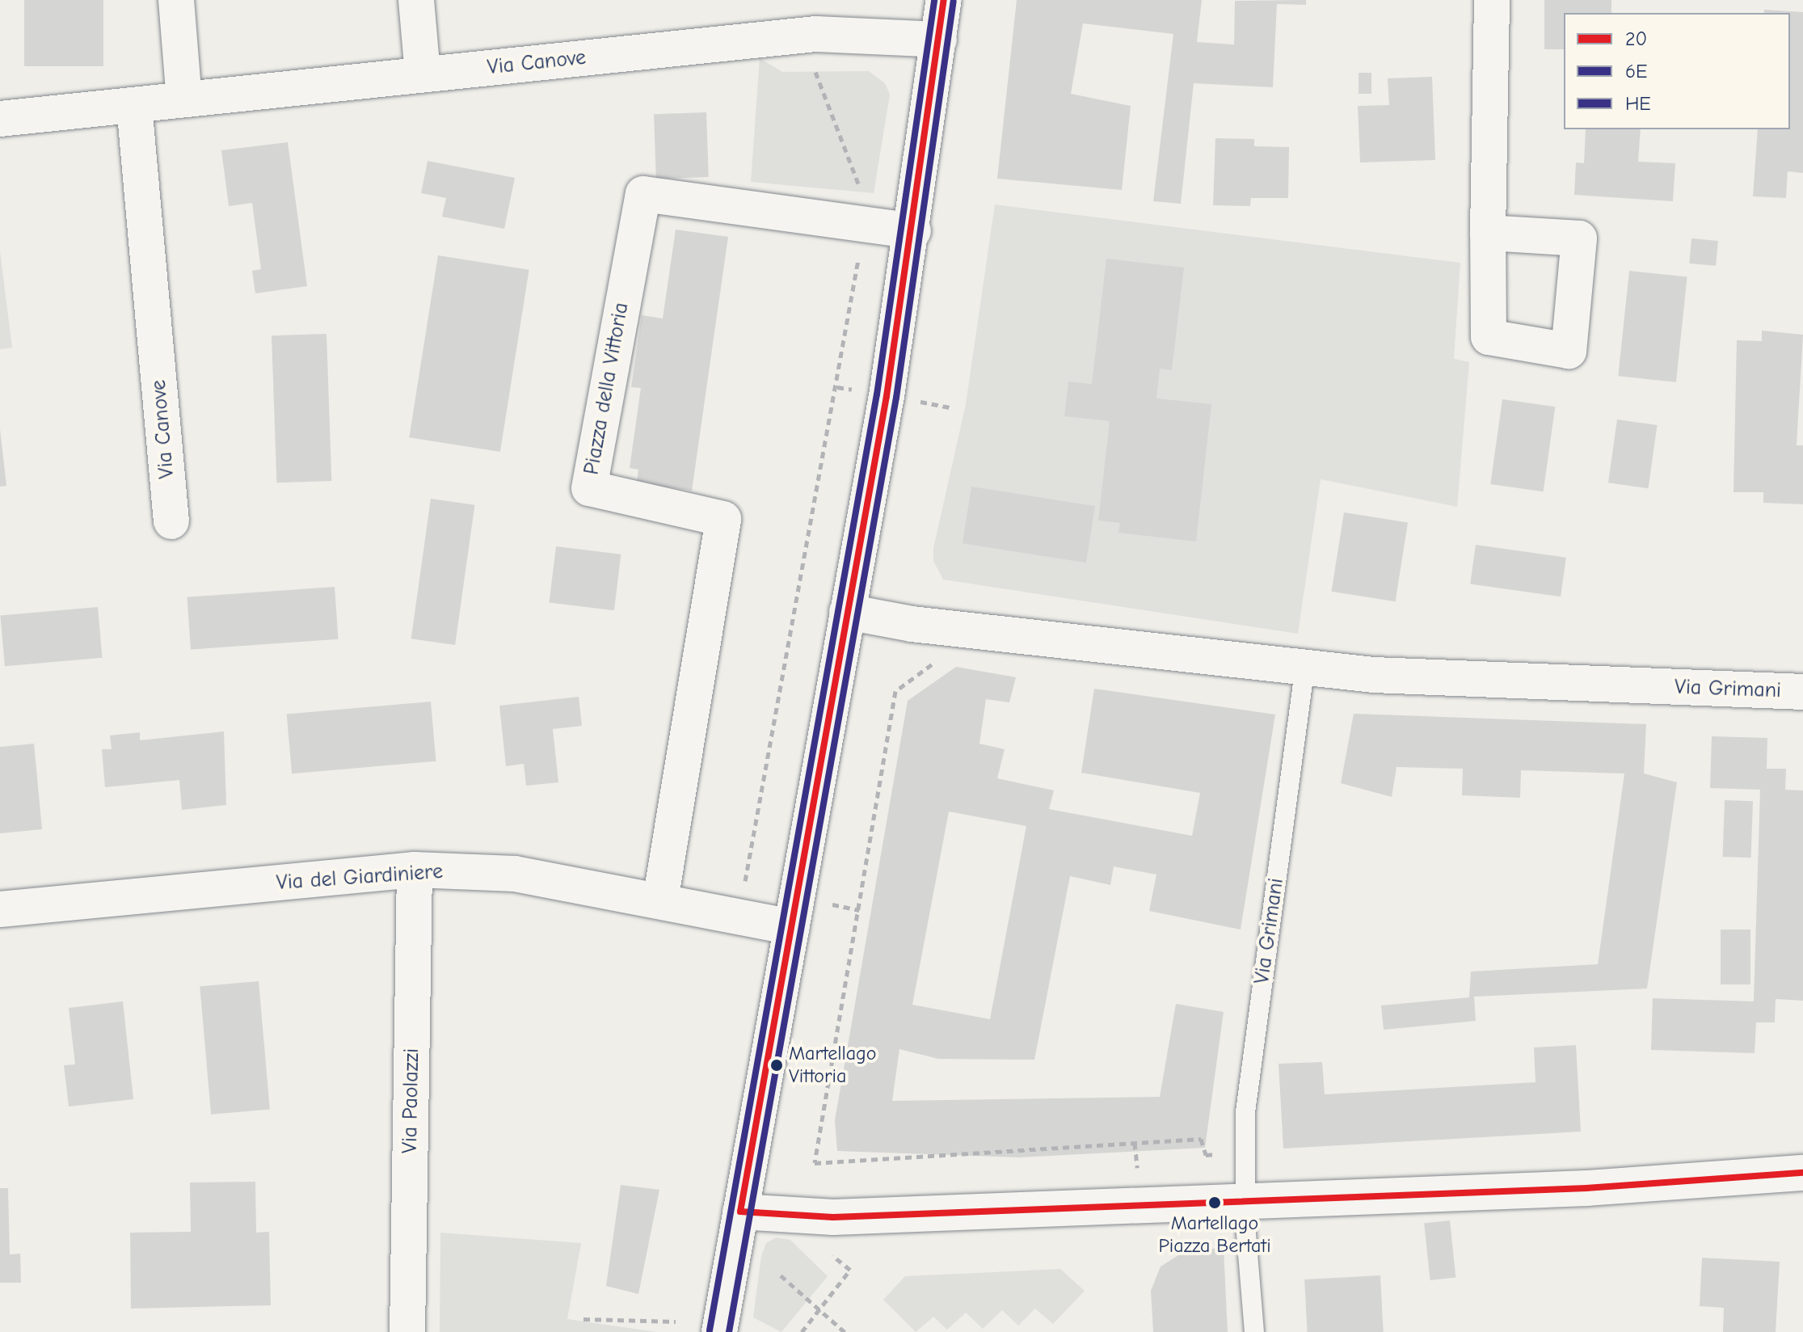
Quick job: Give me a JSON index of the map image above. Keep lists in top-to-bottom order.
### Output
{
  "streets": {
    "street": [
      "Via Canove",
      "Piazza della Vittoria",
      "Via Grimani",
      "Via del Giardiniere",
      "Via Paolazzi"
    ]
  },
  "crossings": [
    ["Piazza della Vittoria", "Via del Giardiniere"],
    ["Via del Giardiniere", "Via Paolazzi"]
  ],
  "places": ["Martellago Vittoria", "Martellago Piazza Bertati"],
  "lines": ["transit line 20", "transit line HE", "transit line 6E"],
  "legend": ["20", "6E", "HE"]
}
